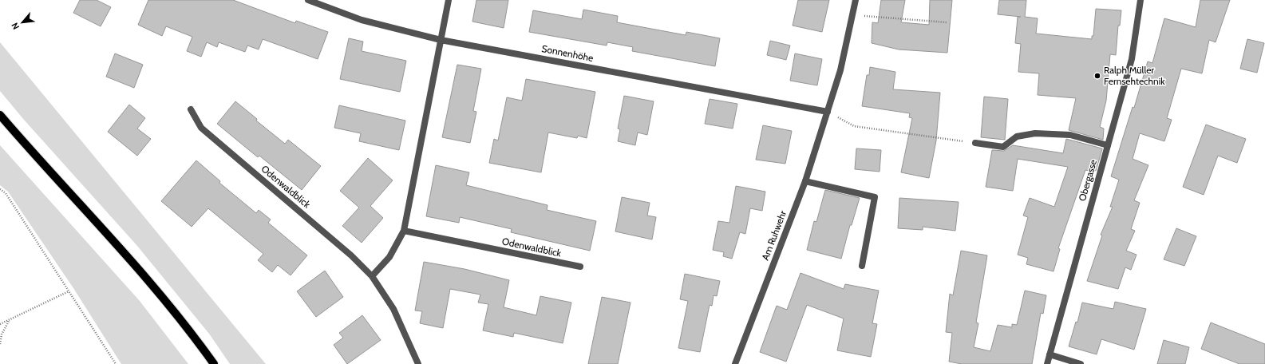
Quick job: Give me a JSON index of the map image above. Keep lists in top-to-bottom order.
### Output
{
  "streets": {
    "street": [
      "Sonnenhöhe",
      "Obergasse",
      "Odenwaldblick",
      "Am Ruhwehr"
    ]
  },
  "crossings": [
    ["Sonnenhöhe", "Am Ruhwehr"]
  ],
  "places": ["Ralph Müller Fernsehtechnik"],
  "north": "bottom left"
}
